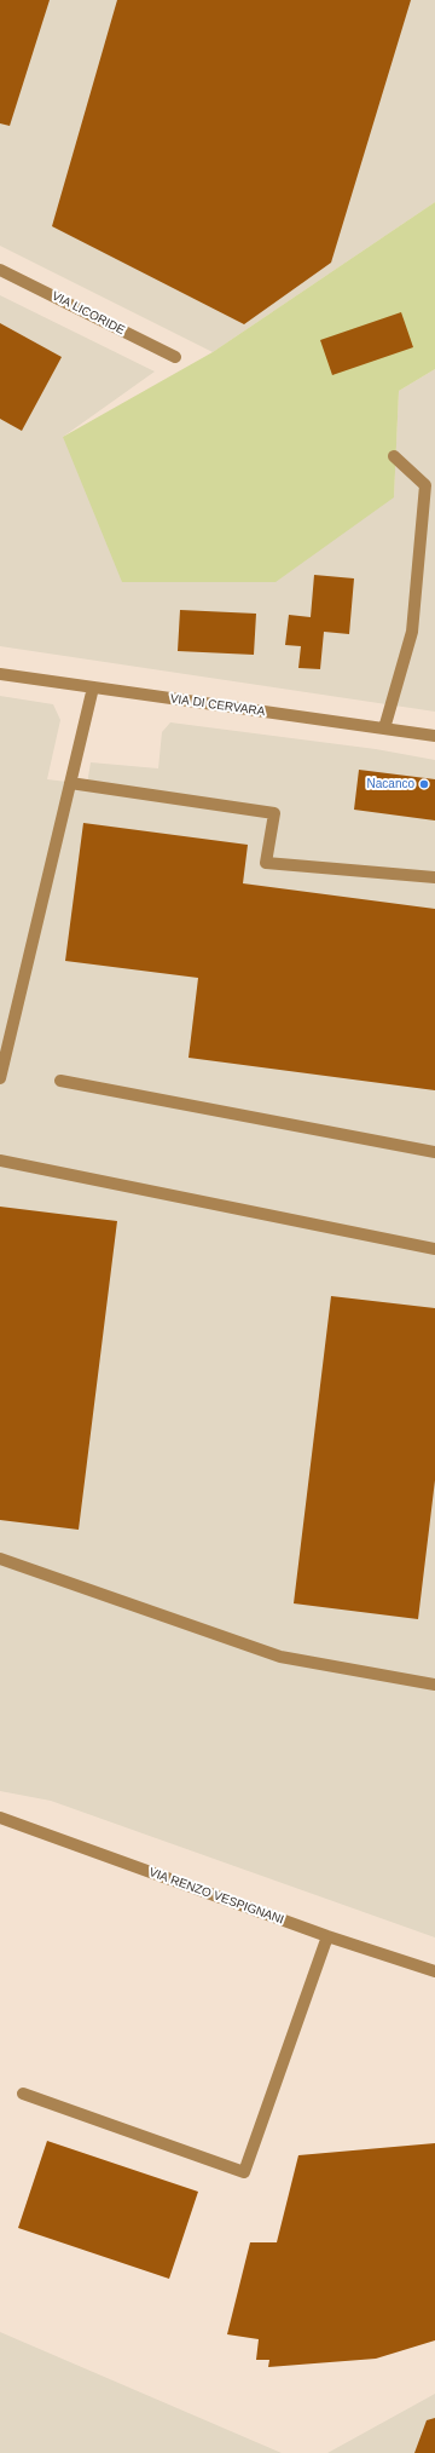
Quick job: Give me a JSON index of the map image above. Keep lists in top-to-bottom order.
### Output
{
  "streets": {
    "street": ["VIA LICORIDE", "VIA DI CERVARA", "VIA RENZO VESPIGNANI"]
  },
  "places": ["Nacanco"]
}
